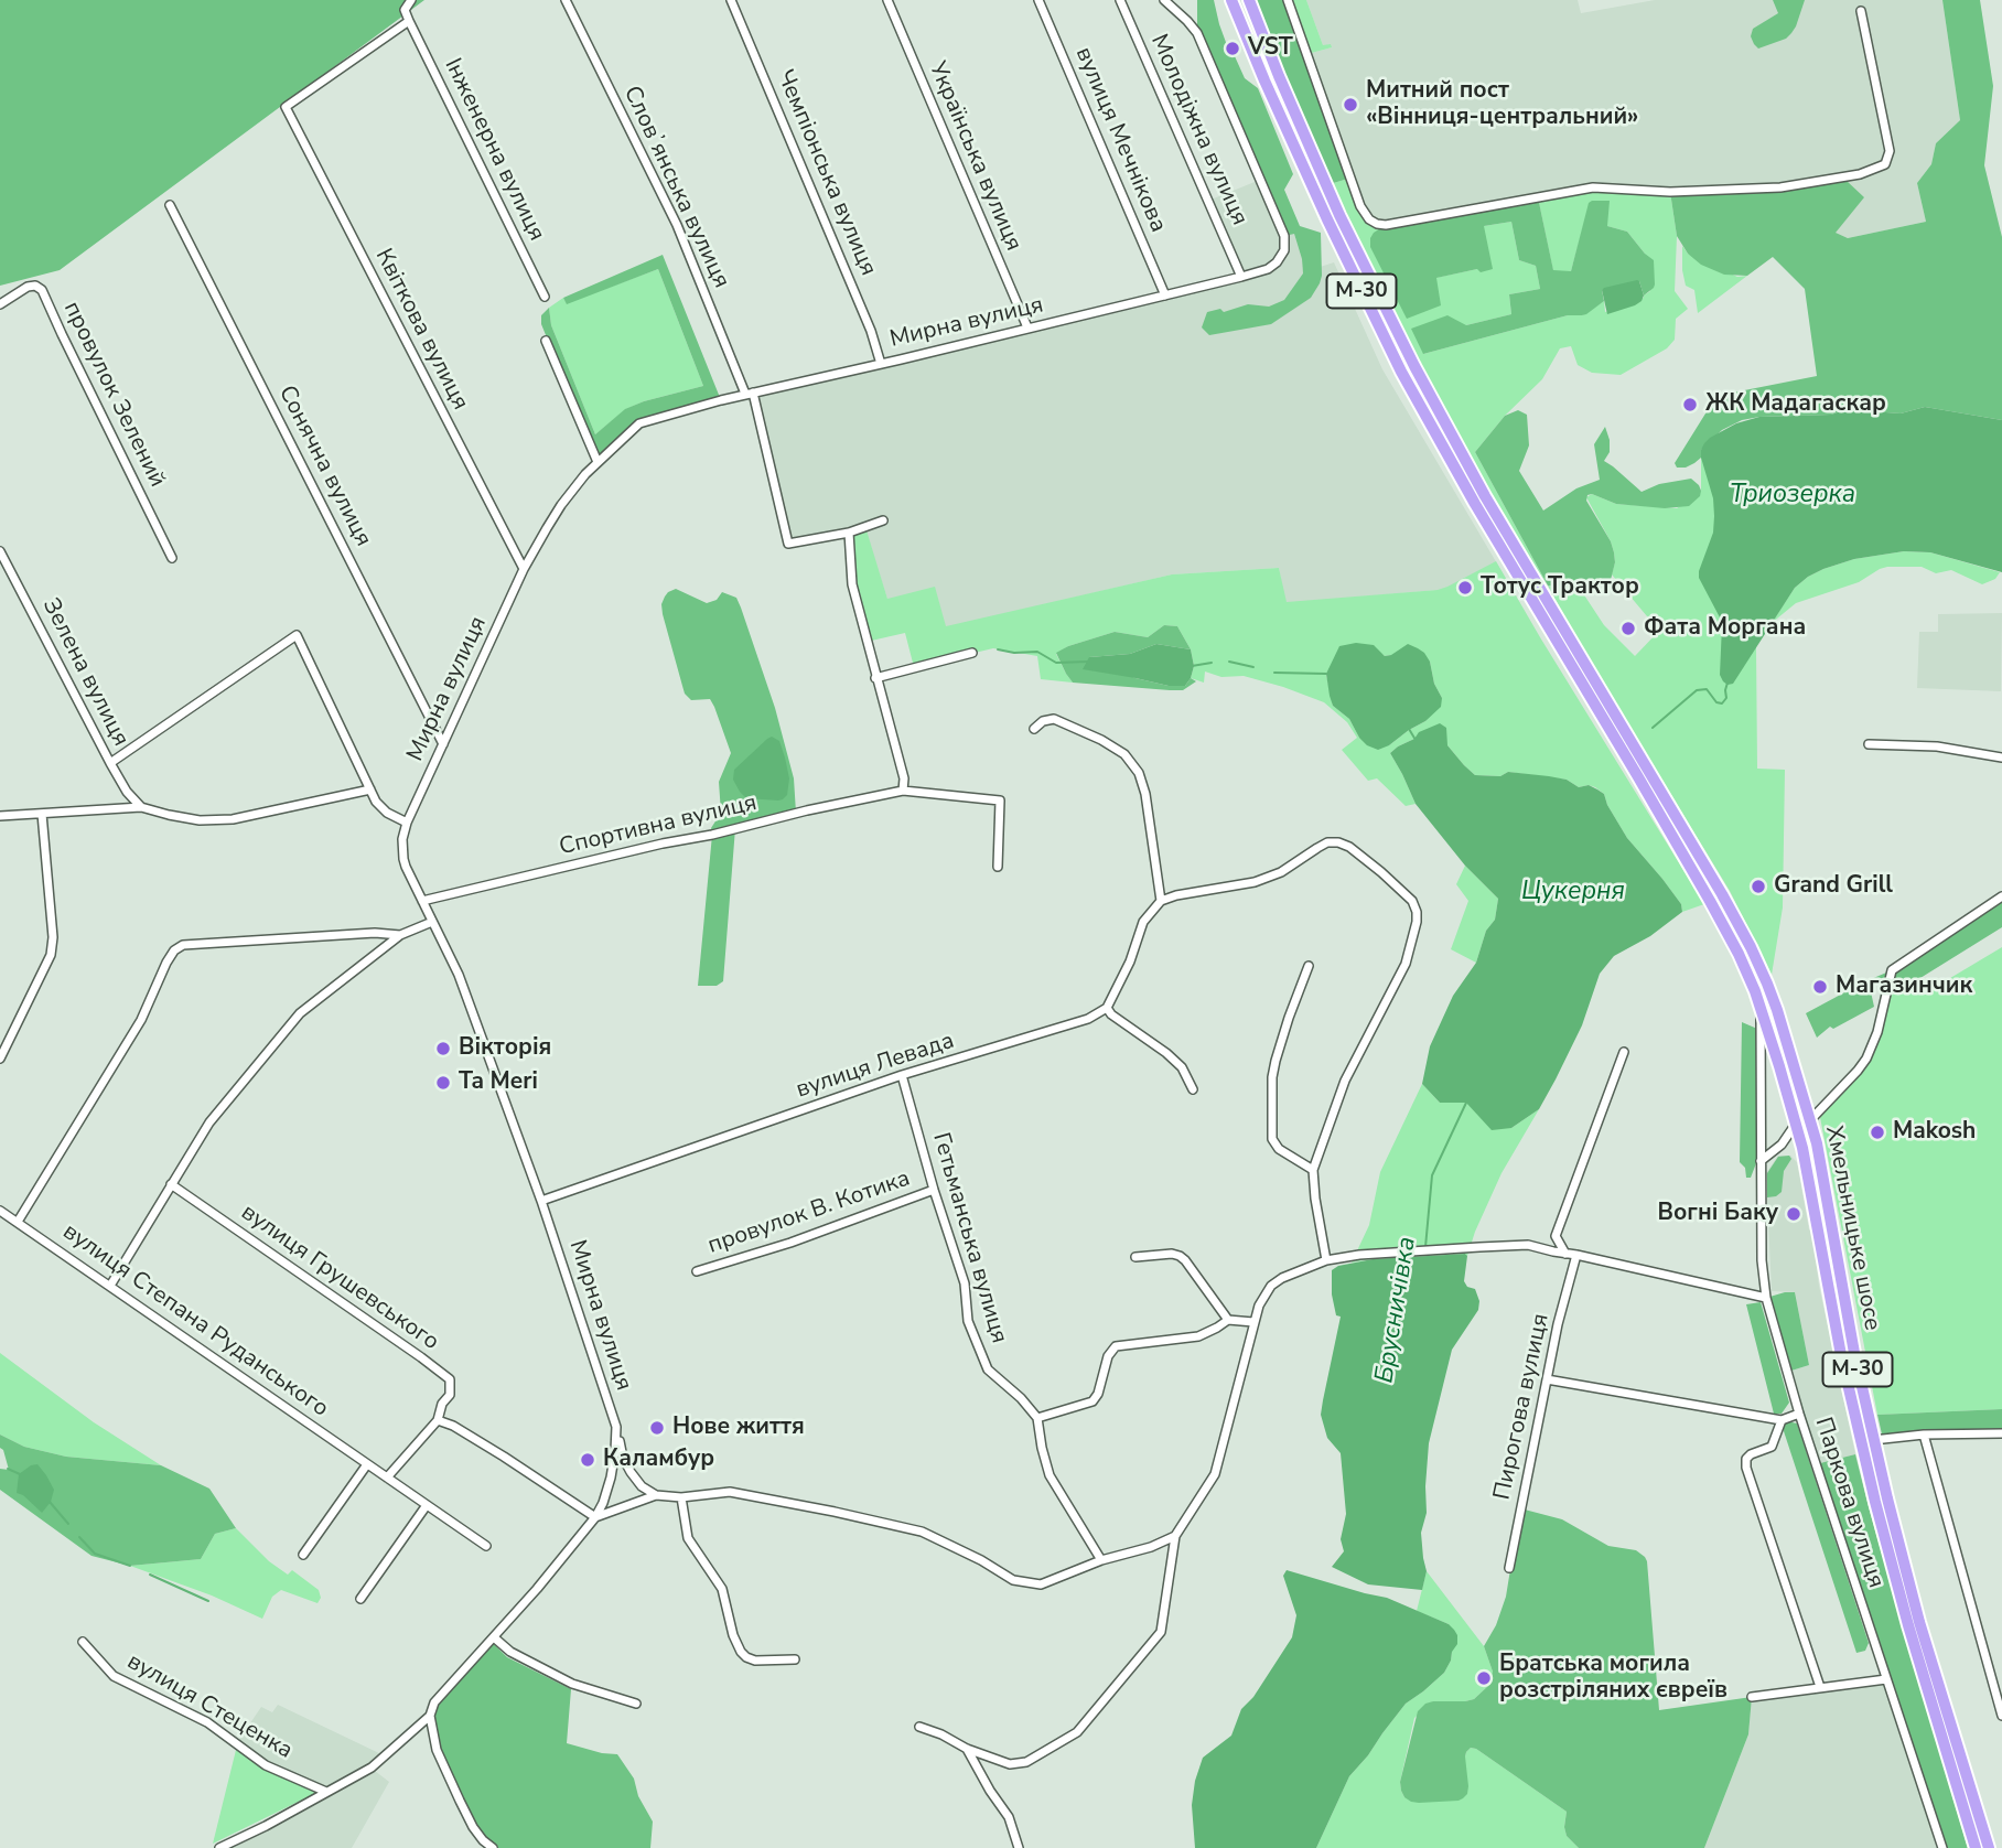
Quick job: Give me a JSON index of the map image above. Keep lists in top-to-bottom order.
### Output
{
  "streets": {
    "highway": ["М-30", "Хмельницьке шосе"],
    "street": [
      "Молодіжна вулиця",
      "вулиця Мечнікова",
      "Інженерна вулиця",
      "Українська вулиця",
      "Чемпіонська вулиця",
      "Словʼянська вулиця",
      "Мирна вулиця",
      "Квіткова вулиця",
      "провулок Зелений",
      "Сонячна вулиця",
      "Зелена вулиця",
      "Спортивна вулиця",
      "вулиця Левада",
      "провулок В. Котика",
      "Гетьманська вулиця",
      "вулиця Грушевського",
      "вулиця Степана Руданського",
      "Пирогова вулиця",
      "Паркова вулиця",
      "вулиця Стеценка"
    ]
  },
  "crossings": [
    ["Молодіжна вулиця", "Мирна вулиця"],
    ["вулиця Мечнікова", "Мирна вулиця"],
    ["Інженерна вулиця", "Квіткова вулиця"],
    ["Українська вулиця", "Мирна вулиця"],
    ["Чемпіонська вулиця", "Мирна вулиця"],
    ["Словʼянська вулиця", "Мирна вулиця"],
    ["Мирна вулиця", "Квіткова вулиця"],
    ["Мирна вулиця", "Сонячна вулиця"],
    ["Мирна вулиця", "Спортивна вулиця"],
    ["Мирна вулиця", "вулиця Левада"],
    ["Мирна вулиця", "вулиця Стеценка"],
    ["вулиця Левада", "Гетьманська вулиця"],
    ["провулок В. Котика", "Гетьманська вулиця"],
    ["Хмельницьке шосе", "Паркова вулиця"],
    ["вулиця Грушевського", "вулиця Степана Руданського"]
  ],
  "water": ["Триозерка", "Цукерня", "Брусничівка"],
  "places": [
    "VST",
    "Митний пост «Вінниця-центральний»",
    "ЖК Мадагаскар",
    "Тотус Трактор",
    "Фата Моргана",
    "Grand Grill",
    "Магазинчик",
    "Вікторія",
    "Ta Meri",
    "Makosh",
    "Вогні Баку",
    "Нове життя",
    "Каламбур",
    "Братська могила розстріляних євреїв"
  ]
}
